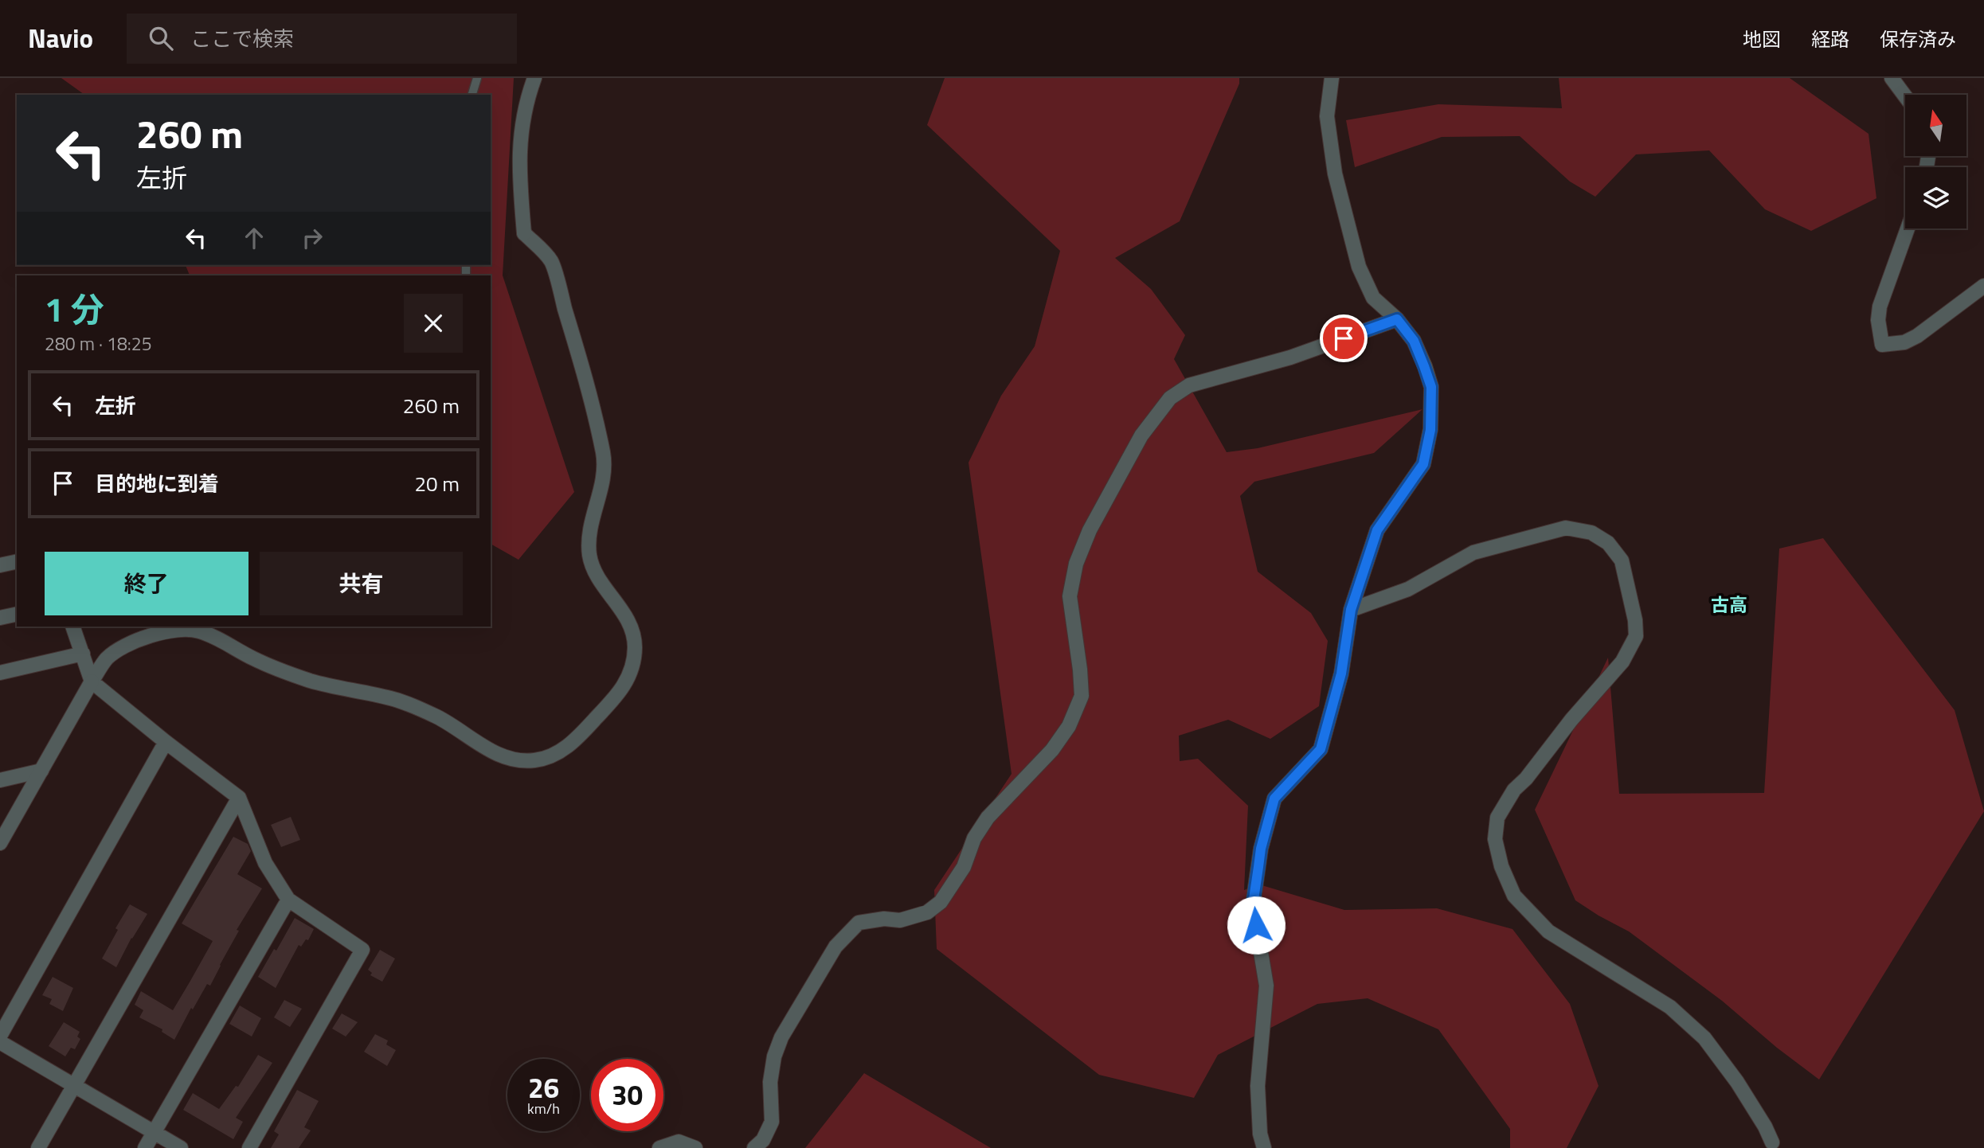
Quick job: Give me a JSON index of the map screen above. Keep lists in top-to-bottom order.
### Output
{
  "districts": ["古高"],
  "north": "top",
  "page": {
    "header": "Navio",
    "search": "ここで検索",
    "nav": ["地図", "経路", "保存済み"],
    "turn": ["260 m", "左折"],
    "heading": ["1 分", "280 m · 18:25"],
    "list": [
      {
        "name": "左折",
        "value": "260 m"
      },
      {
        "name": "目的地に到着",
        "value": "20 m"
      }
    ],
    "buttons": ["終了", "共有"],
    "speed": "26 km/h",
    "limit": "30"
  }
}
